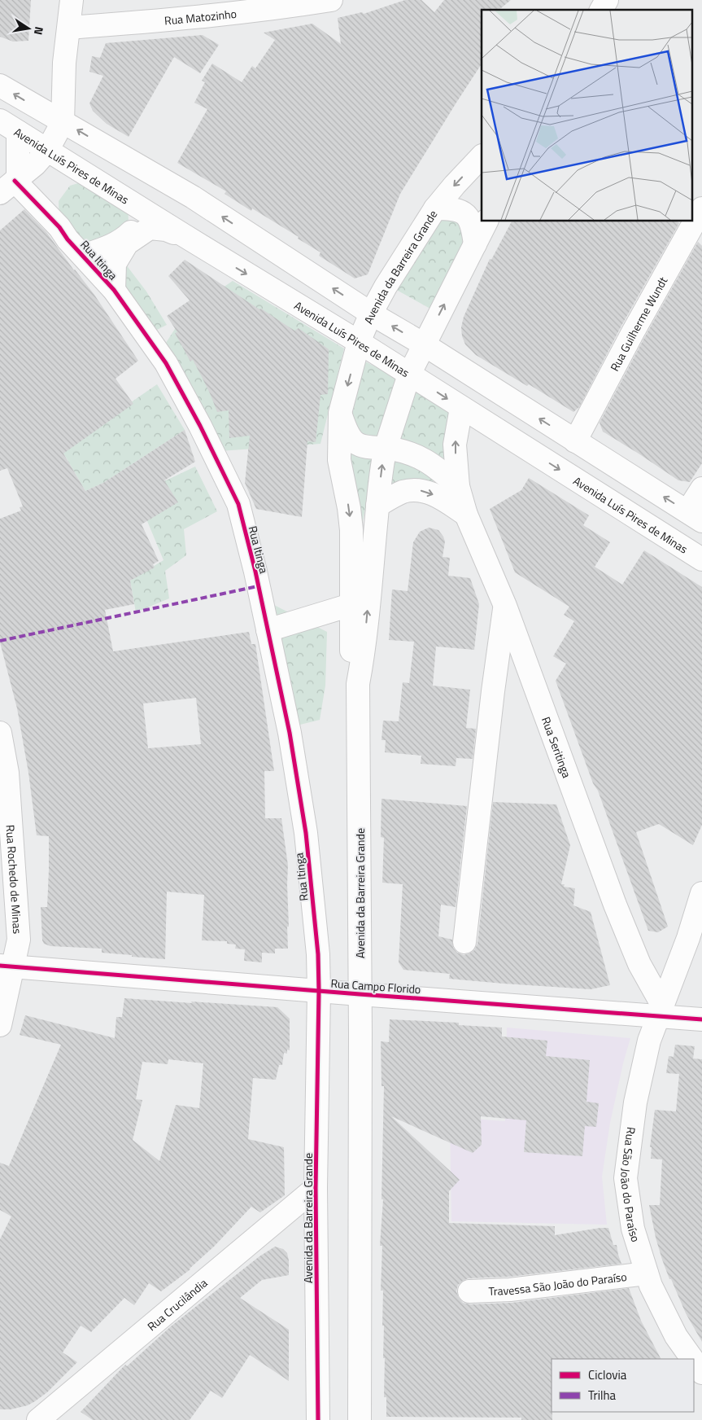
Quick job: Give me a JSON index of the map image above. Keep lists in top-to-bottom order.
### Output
{
  "streets": {
    "street": [
      "Rua Matozinho",
      "Avenida Luís Pires de Minas",
      "Rua Itinga",
      "Avenida da Barreira Grande",
      "Rua Guilherme Wundt",
      "Rua Seritinga",
      "Rua Rochedo de Minas",
      "Rua Campo Florido",
      "Rua São João do Paraíso",
      "Travessa São João do Paraíso",
      "Rua Crucilândia"
    ]
  },
  "crossings": [
    ["Avenida Luís Pires de Minas", "Avenida da Barreira Grande"],
    ["Avenida Luís Pires de Minas", "Rua Seritinga"],
    ["Rua Itinga", "Avenida da Barreira Grande"],
    ["Rua Itinga", "Rua Campo Florido"],
    ["Avenida da Barreira Grande", "Rua Campo Florido"],
    ["Avenida da Barreira Grande", "Rua Crucilândia"],
    ["Rua Seritinga", "Rua Campo Florido"],
    ["Rua Seritinga", "Rua São João do Paraíso"],
    ["Rua Rochedo de Minas", "Rua Campo Florido"],
    ["Rua Campo Florido", "Rua São João do Paraíso"],
    ["Rua São João do Paraíso", "Travessa São João do Paraíso"]
  ],
  "legend": ["Ciclovia", "Trilha"],
  "north": "right"
}
